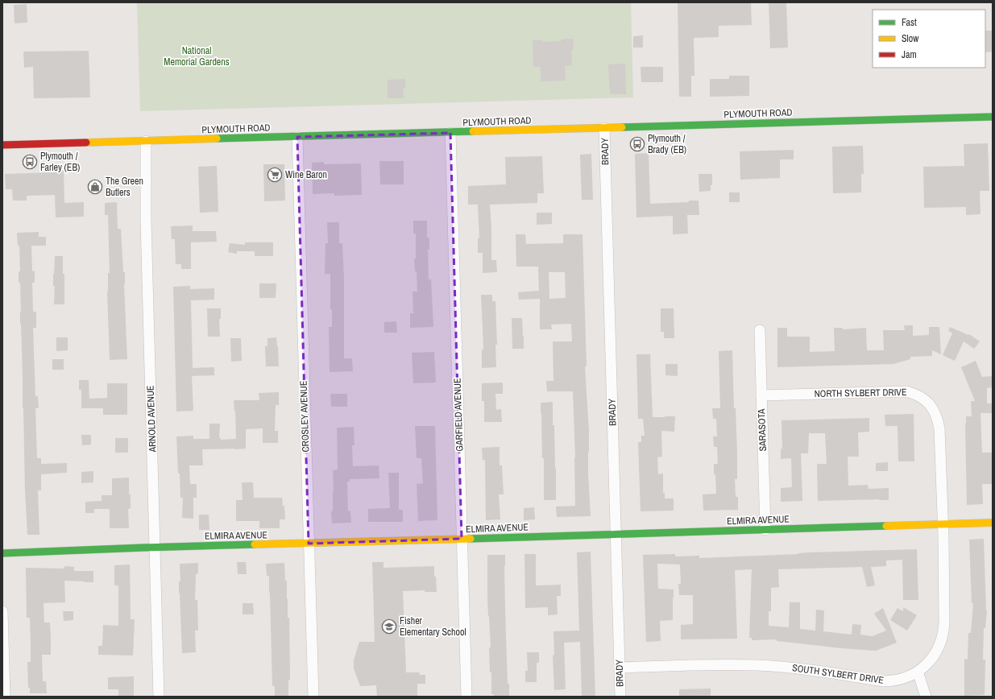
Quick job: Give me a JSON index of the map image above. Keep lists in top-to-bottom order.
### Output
{
  "streets": {
    "street": [
      "PLYMOUTH ROAD",
      "BRADY",
      "NORTH SYLBERT DRIVE",
      "GARFIELD AVENUE",
      "CROSLEY AVENUE",
      "ARNOLD AVENUE",
      "SARASOTA",
      "ELMIRA AVENUE",
      "SOUTH SYLBERT DRIVE"
    ]
  },
  "crossings": [
    ["PLYMOUTH ROAD", "BRADY"],
    ["PLYMOUTH ROAD", "GARFIELD AVENUE"],
    ["PLYMOUTH ROAD", "CROSLEY AVENUE"],
    ["PLYMOUTH ROAD", "ARNOLD AVENUE"],
    ["BRADY", "ELMIRA AVENUE"],
    ["BRADY", "SOUTH SYLBERT DRIVE"],
    ["NORTH SYLBERT DRIVE", "SARASOTA"],
    ["NORTH SYLBERT DRIVE", "ELMIRA AVENUE"],
    ["NORTH SYLBERT DRIVE", "SOUTH SYLBERT DRIVE"],
    ["GARFIELD AVENUE", "ELMIRA AVENUE"],
    ["CROSLEY AVENUE", "ELMIRA AVENUE"],
    ["ARNOLD AVENUE", "ELMIRA AVENUE"],
    ["SARASOTA", "ELMIRA AVENUE"],
    ["ELMIRA AVENUE", "SOUTH SYLBERT DRIVE"]
  ],
  "parks": ["National Memorial Gardens"],
  "places": {
    "bus stop": ["Plymouth / Brady (EB)", "Plymouth / Farley (EB)"],
    "supermarket": ["Wine Baron"],
    "shop": ["The Green Butlers"],
    "school or university": ["Fisher Elementary School"]
  },
  "legend": ["Fast", "Slow", "Jam"]
}
